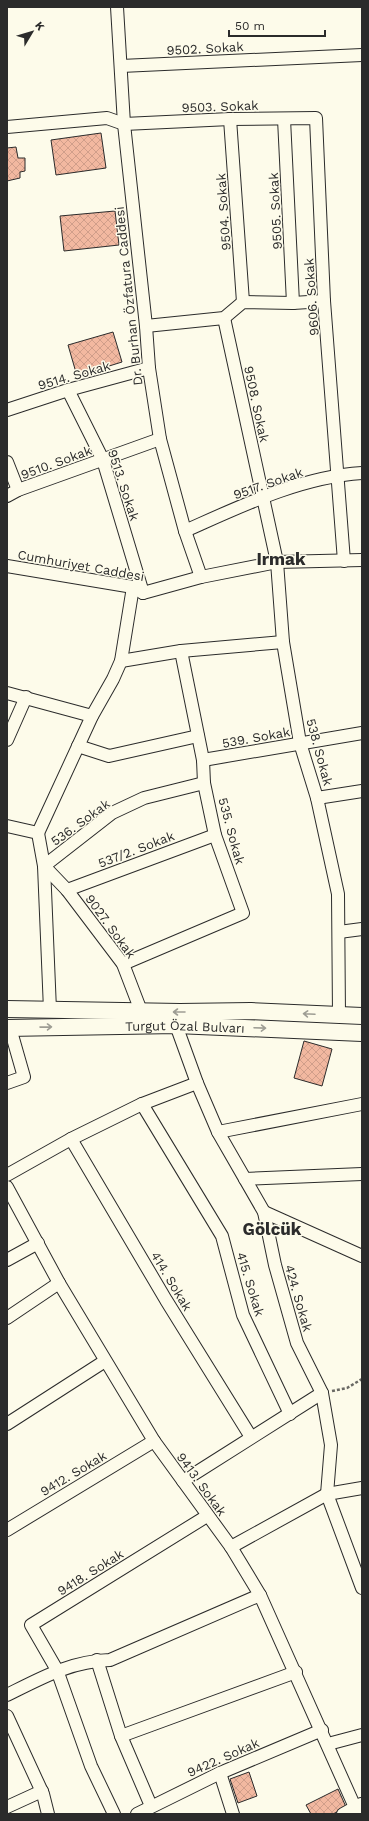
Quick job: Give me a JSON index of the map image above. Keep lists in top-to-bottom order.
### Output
{
  "streets": {
    "street": [
      "9502. Sokak",
      "9503. Sokak",
      "9505. Sokak",
      "9504. Sokak",
      "Dr. Burhan Özfatura Caddesi",
      "9606. Sokak",
      "9514. Sokak",
      "9508. Sokak",
      "9510. Sokak",
      "9517. Sokak",
      "9513. Sokak",
      "Cumhuriyet Caddesi",
      "539. Sokak",
      "538. Sokak",
      "536. Sokak",
      "535. Sokak",
      "537/2. Sokak",
      "9027. Sokak",
      "Turgut Özal Bulvarı",
      "414. Sokak",
      "415. Sokak",
      "424. Sokak",
      "9412. Sokak",
      "9413. Sokak",
      "9418. Sokak",
      "9422. Sokak"
    ]
  },
  "crossings": [
    ["9502. Sokak", "Dr. Burhan Özfatura Caddesi"],
    ["9503. Sokak", "9505. Sokak"],
    ["9503. Sokak", "9504. Sokak"],
    ["9503. Sokak", "Dr. Burhan Özfatura Caddesi"],
    ["9503. Sokak", "9606. Sokak"],
    ["Dr. Burhan Özfatura Caddesi", "9514. Sokak"],
    ["Dr. Burhan Özfatura Caddesi", "9510. Sokak"],
    ["Dr. Burhan Özfatura Caddesi", "9517. Sokak"],
    ["Dr. Burhan Özfatura Caddesi", "Cumhuriyet Caddesi"],
    ["9606. Sokak", "9517. Sokak"],
    ["9606. Sokak", "Cumhuriyet Caddesi"],
    ["9514. Sokak", "9513. Sokak"],
    ["9508. Sokak", "9517. Sokak"],
    ["9508. Sokak", "538. Sokak"],
    ["9510. Sokak", "9513. Sokak"],
    ["9517. Sokak", "538. Sokak"],
    ["9513. Sokak", "Cumhuriyet Caddesi"],
    ["Cumhuriyet Caddesi", "538. Sokak"],
    ["539. Sokak", "538. Sokak"],
    ["539. Sokak", "535. Sokak"],
    ["538. Sokak", "Turgut Özal Bulvarı"],
    ["536. Sokak", "535. Sokak"],
    ["536. Sokak", "9027. Sokak"],
    ["535. Sokak", "537/2. Sokak"],
    ["535. Sokak", "9027. Sokak"],
    ["537/2. Sokak", "9027. Sokak"],
    ["9027. Sokak", "Turgut Özal Bulvarı"],
    ["Turgut Özal Bulvarı", "424. Sokak"],
    ["9412. Sokak", "9413. Sokak"],
    ["9413. Sokak", "9418. Sokak"],
    ["9413. Sokak", "9422. Sokak"]
  ],
  "districts": ["Irmak", "Gölcük"],
  "scale_bar": "50 m",
  "north": "top right"
}
